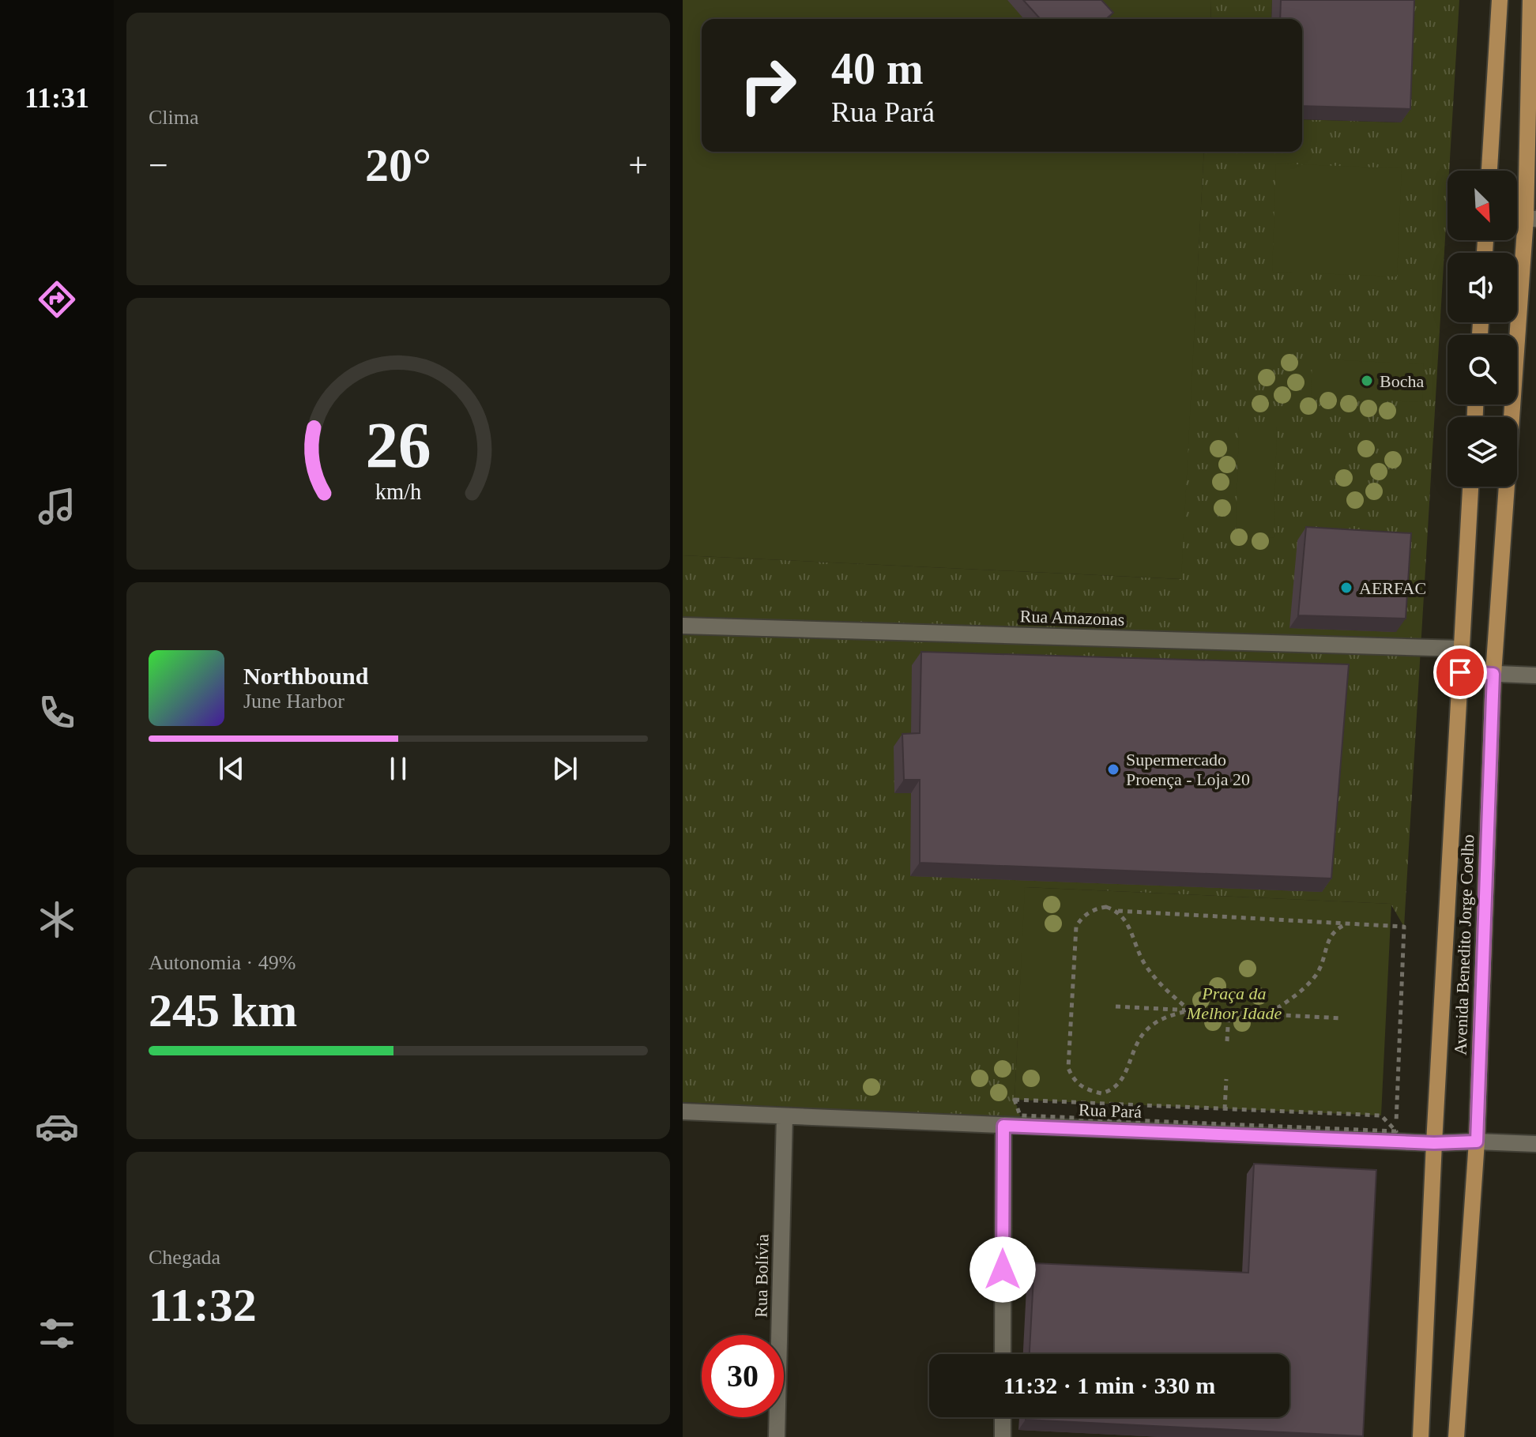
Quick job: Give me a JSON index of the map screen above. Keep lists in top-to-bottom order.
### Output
{
  "streets": {
    "main road": ["Avenida Benedito Jorge Coelho"],
    "street": ["Rua Amazonas", "Rua Pará", "Rua Bolívia"]
  },
  "crossings": [
    ["Rua Amazonas", "Avenida Benedito Jorge Coelho"],
    ["Avenida Benedito Jorge Coelho", "Rua Pará"],
    ["Rua Pará", "Rua Bolívia"]
  ],
  "parks": ["Praça da Melhor Idade"],
  "places": ["Bocha", "AERFAC", "Supermercado Proença - Loja 20"],
  "north": "bottom right",
  "page": {
    "tabs": "11:31",
    "tile": [
      "Clima",
      ["Autonomia · 49%", "245 km"],
      ["Chegada", "11:32"]
    ],
    "turn": ["40 m", "Rua Pará"],
    "heat": ["−", "20°", "+"],
    "song": ["Northbound", "June Harbor"],
    "limit": "30",
    "trip": "11:32 · 1 min · 330 m",
    "gauge": ["26", "km/h"]
  }
}
